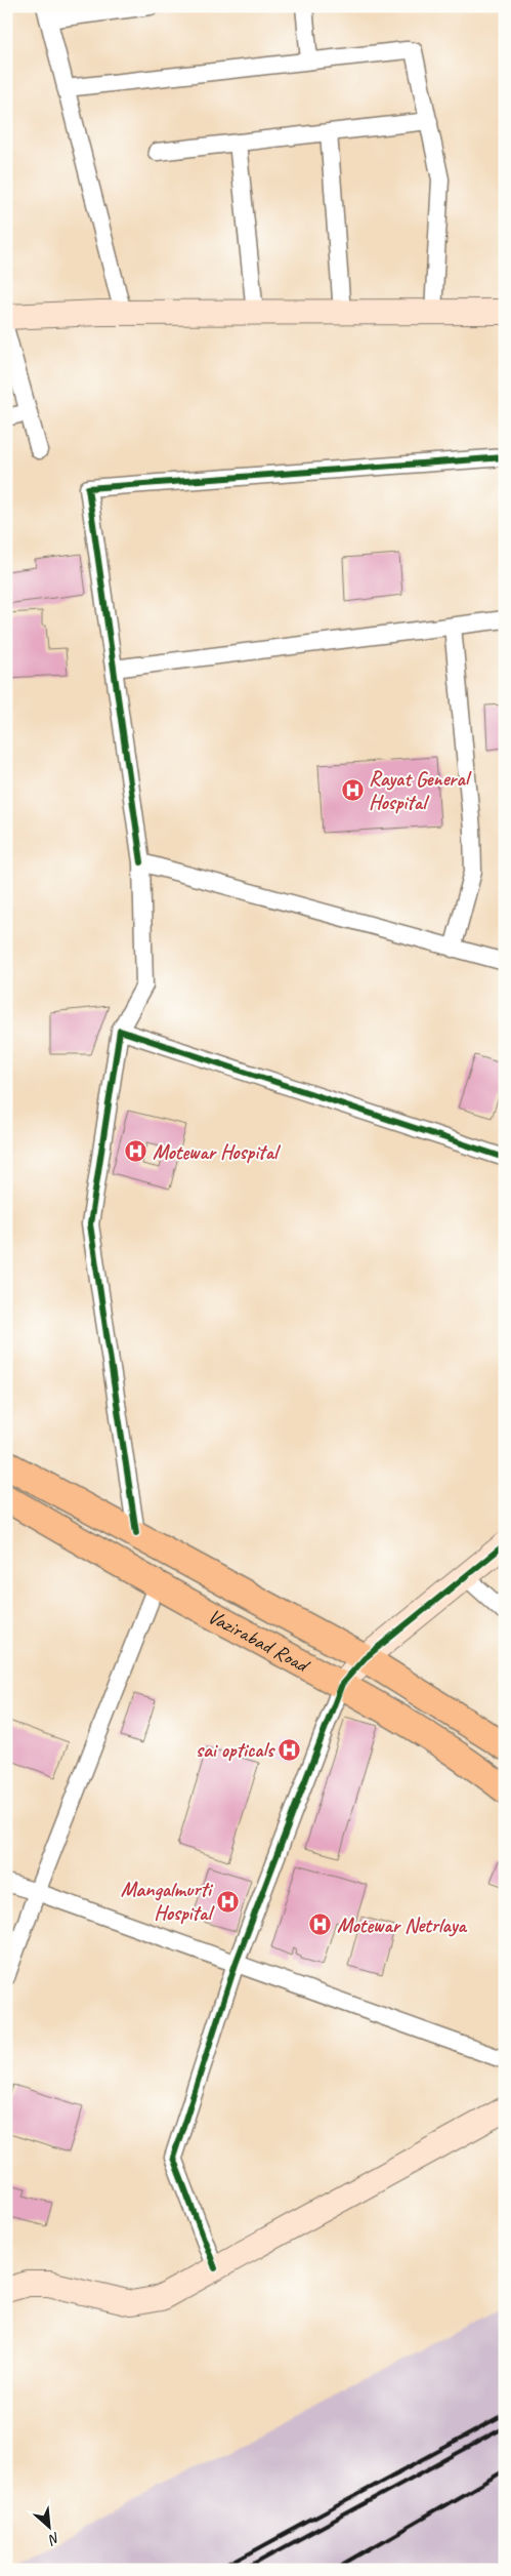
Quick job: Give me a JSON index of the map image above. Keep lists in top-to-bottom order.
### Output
{
  "streets": {
    "main road": ["Vazirabad Road"]
  },
  "places": {
    "hospital": [
      "Rayat General Hospital",
      "Motewar Hospital",
      "sai opticals",
      "Mangalmurti Hospital",
      "Motewar Netrlaya"
    ]
  },
  "north": "bottom right"
}
